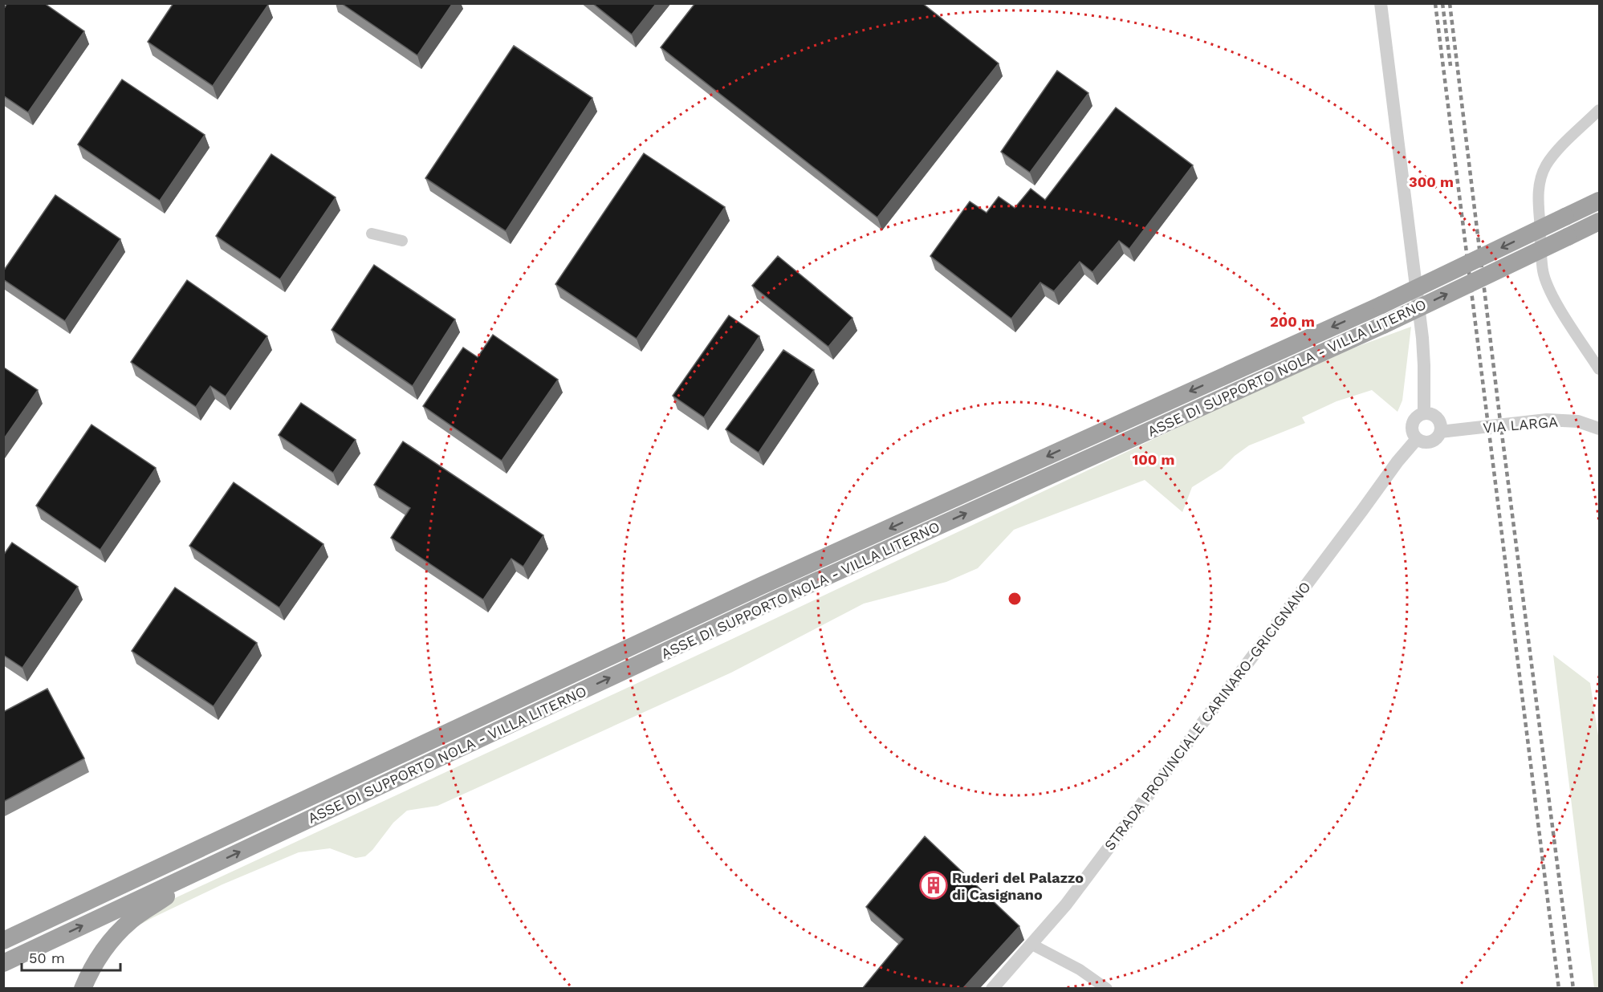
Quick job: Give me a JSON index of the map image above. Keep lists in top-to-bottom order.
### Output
{
  "streets": {
    "highway": ["ASSE DI SUPPORTO NOLA - VILLA LITERNO"],
    "street": ["VIA LARGA", "STRADA PROVINCIALE CARINARO-GRICIGNANO"]
  },
  "crossings": [
    ["VIA LARGA", "STRADA PROVINCIALE CARINARO-GRICIGNANO"]
  ],
  "places": {
    "building": ["Ruderi del Palazzo di Casignano"]
  },
  "scale_bar": "50 m",
  "rings": ["300 m", "200 m", "100 m"]
}
